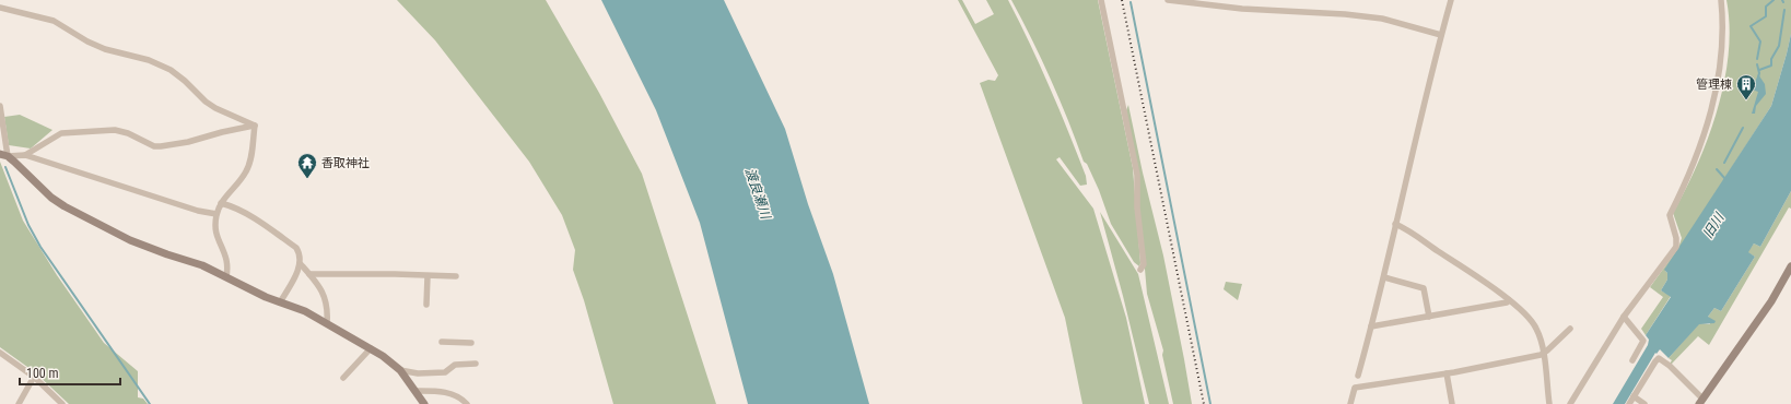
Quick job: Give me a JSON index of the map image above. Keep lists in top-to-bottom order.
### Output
{
  "water": ["渡良瀬川", "旧川"],
  "places": {
    "building": ["管理棟"],
    "temple": ["香取神社"]
  },
  "scale_bar": "100 m"
}
